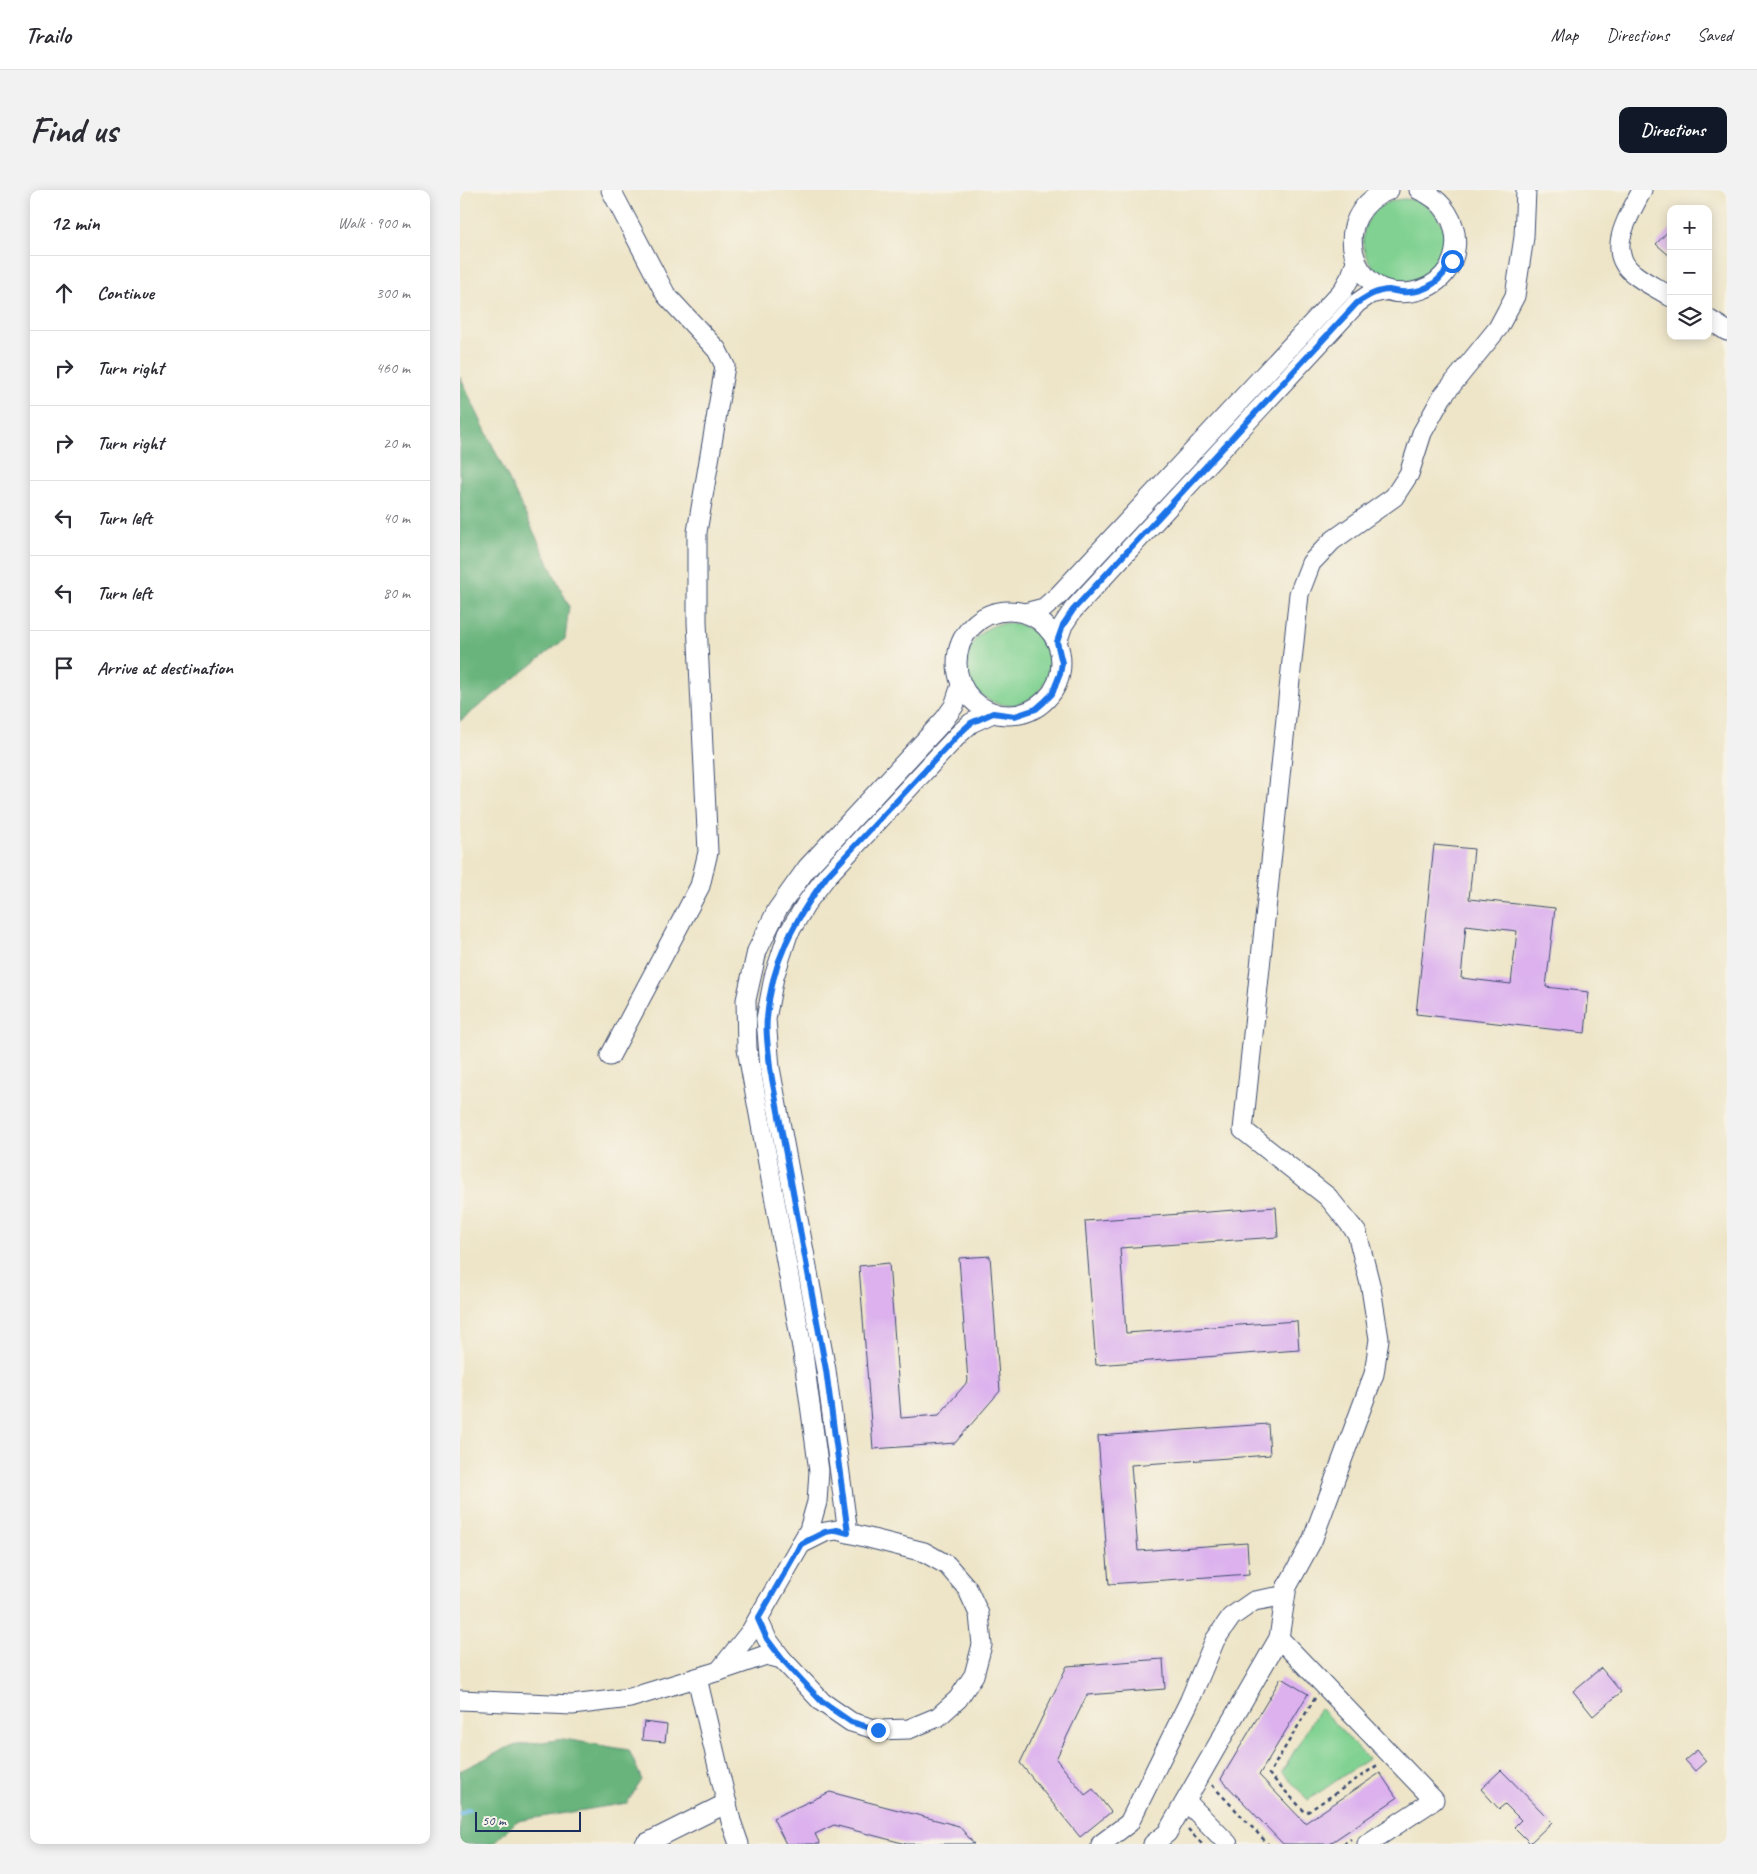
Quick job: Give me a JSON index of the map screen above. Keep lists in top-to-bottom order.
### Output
{
  "scale_bar": "50 m",
  "page": {
    "header": "Trailo",
    "nav": ["Map", "Directions", "Saved"],
    "buttons": "Directions",
    "title": "Find us",
    "heading": ["12 min", "Walk · 900 m"],
    "map_buttons": ["+", "−"],
    "list": [
      ["Continue", "300 m"],
      ["Turn right", "460 m"],
      ["Turn right", "20 m"],
      ["Turn left", "40 m"],
      ["Turn left", "80 m"],
      "Arrive at destination"
    ],
    "scale": "50 m"
  }
}
